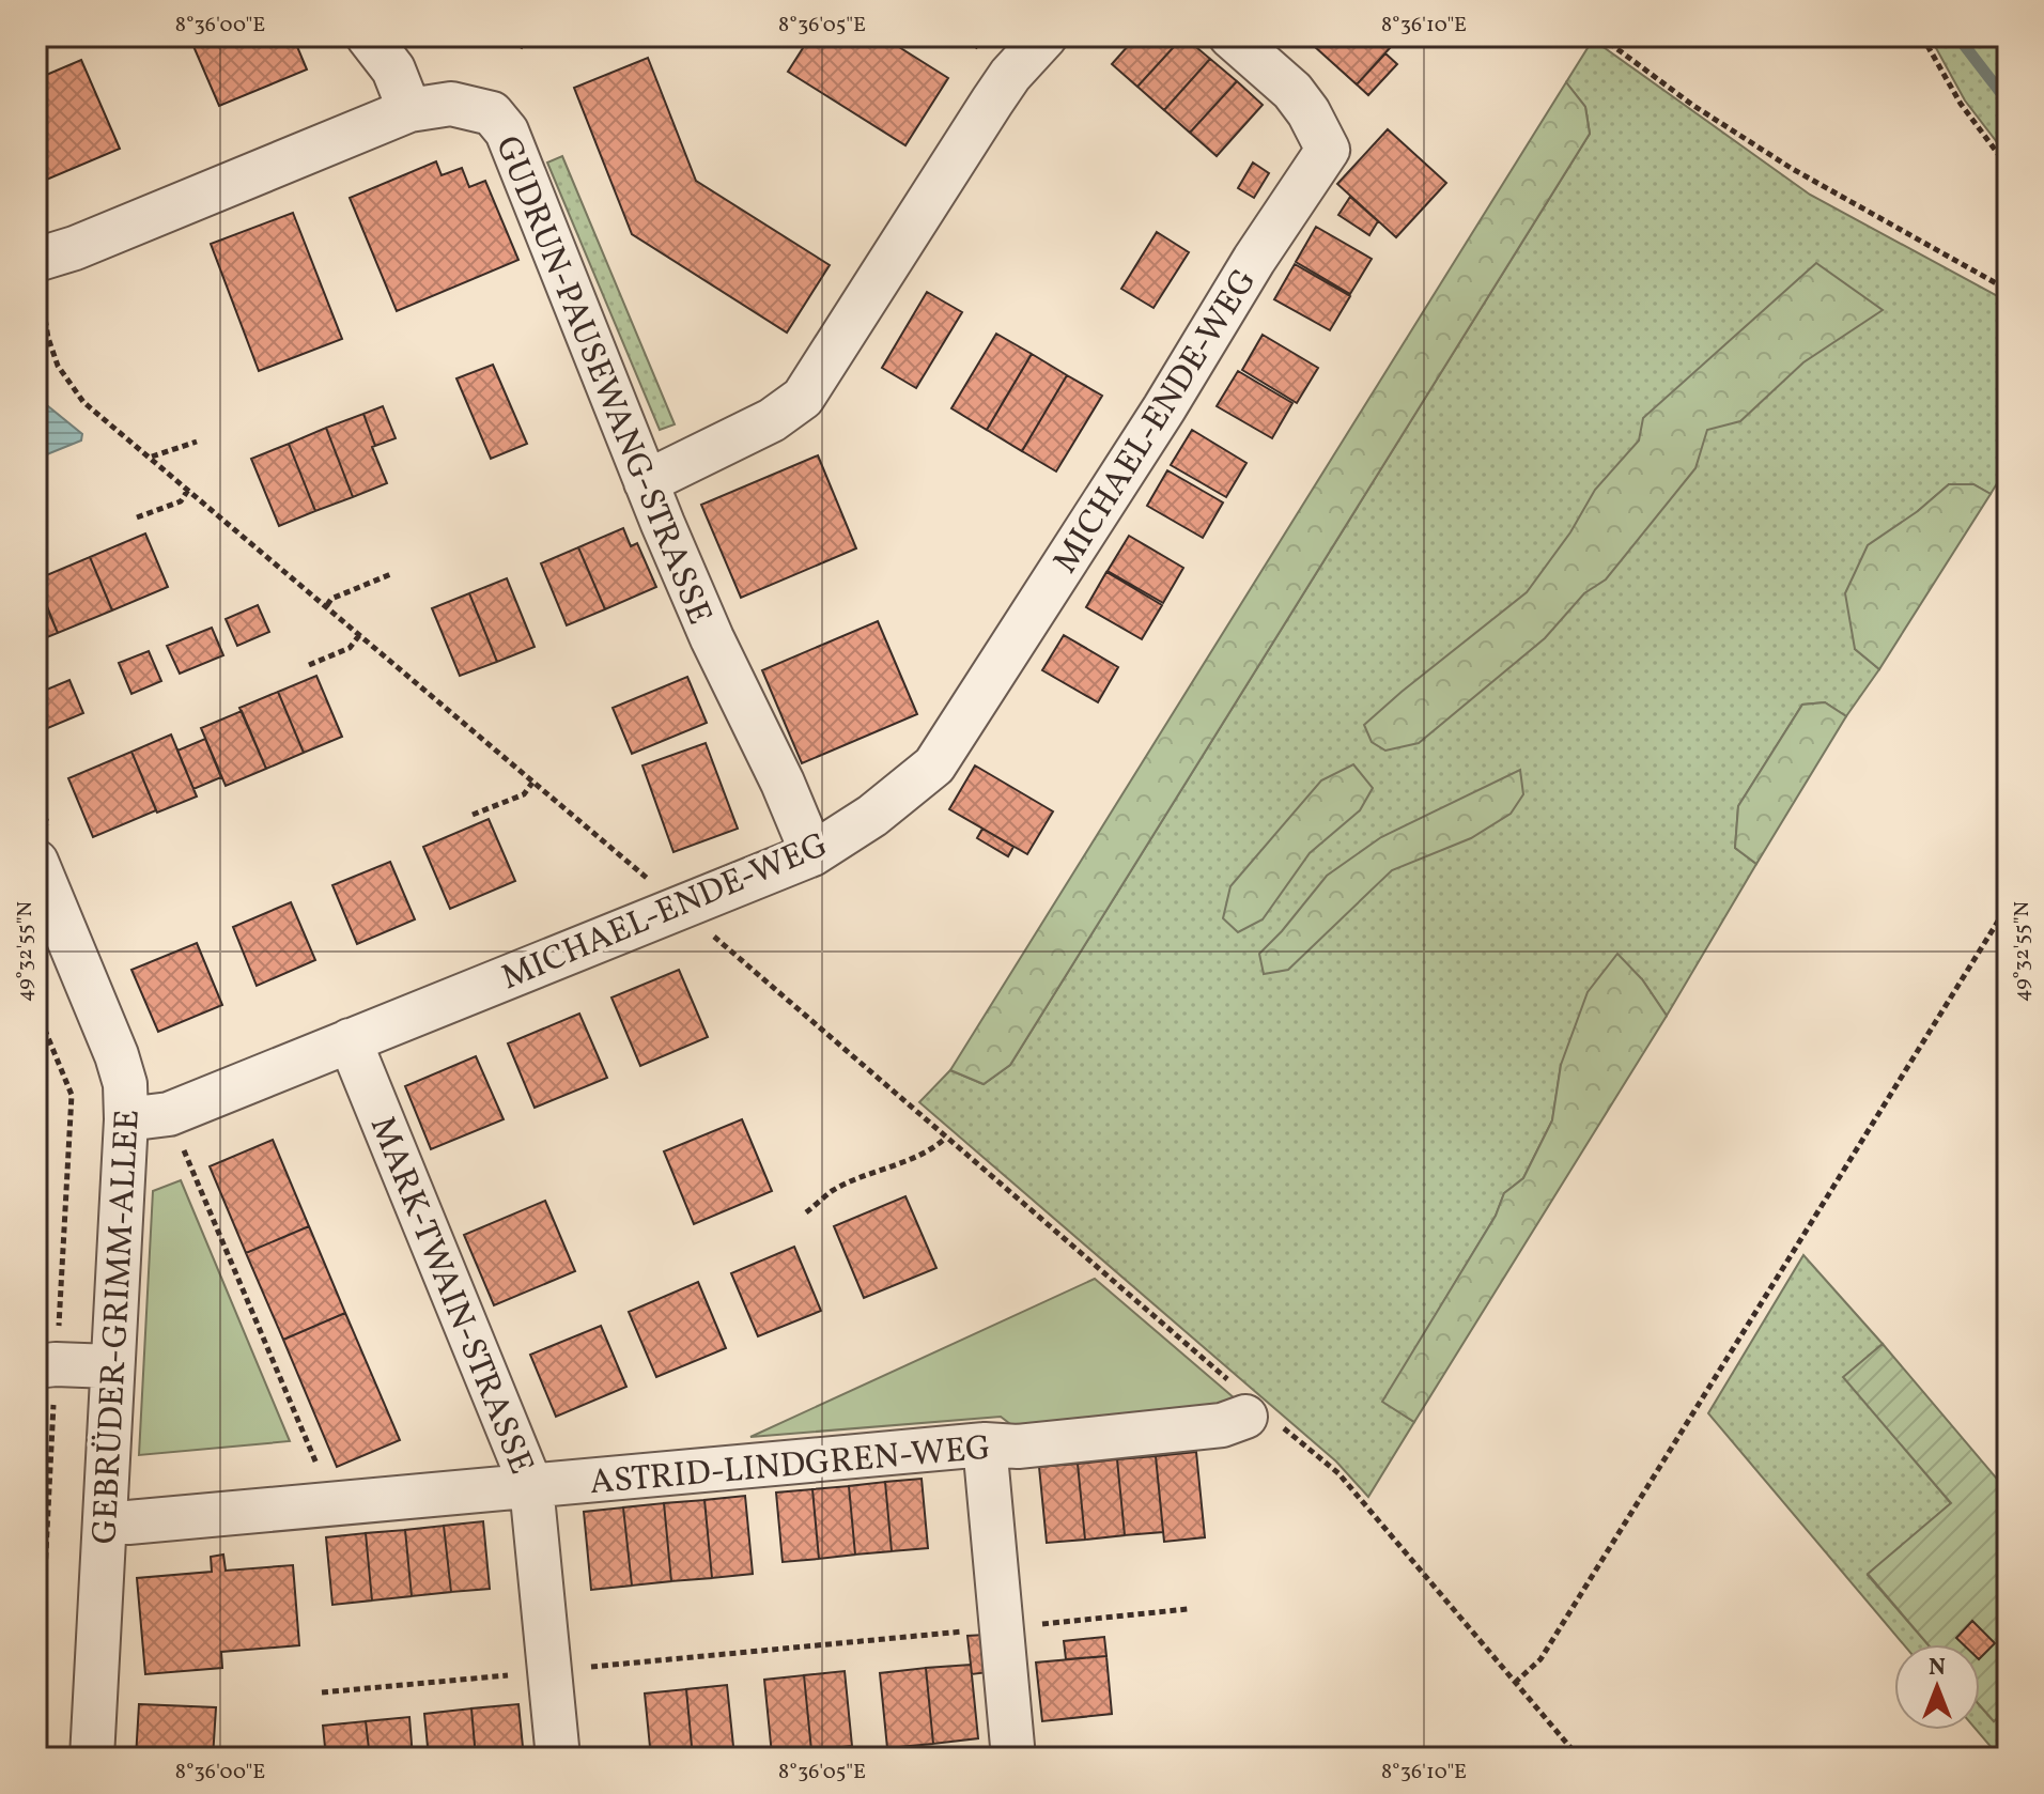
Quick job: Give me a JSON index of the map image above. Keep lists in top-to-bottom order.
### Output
{
  "streets": {
    "street": [
      "GUDRUN-PAUSEWANG-STRASSE",
      "MICHAEL-ENDE-WEG",
      "MARK-TWAIN-STRASSE",
      "GEBRÜDER-GRIMM-ALLEE",
      "ASTRID-LINDGREN-WEG"
    ]
  },
  "crossings": [
    ["GUDRUN-PAUSEWANG-STRASSE", "MICHAEL-ENDE-WEG"],
    ["MICHAEL-ENDE-WEG", "MARK-TWAIN-STRASSE"],
    ["MICHAEL-ENDE-WEG", "GEBRÜDER-GRIMM-ALLEE"],
    ["MARK-TWAIN-STRASSE", "ASTRID-LINDGREN-WEG"],
    ["GEBRÜDER-GRIMM-ALLEE", "ASTRID-LINDGREN-WEG"]
  ],
  "north": "top",
  "coordinates": [
    "8°36'00\"E",
    "8°36'05\"E",
    "8°36'10\"E",
    "49°32'55\"N"
  ]
}
